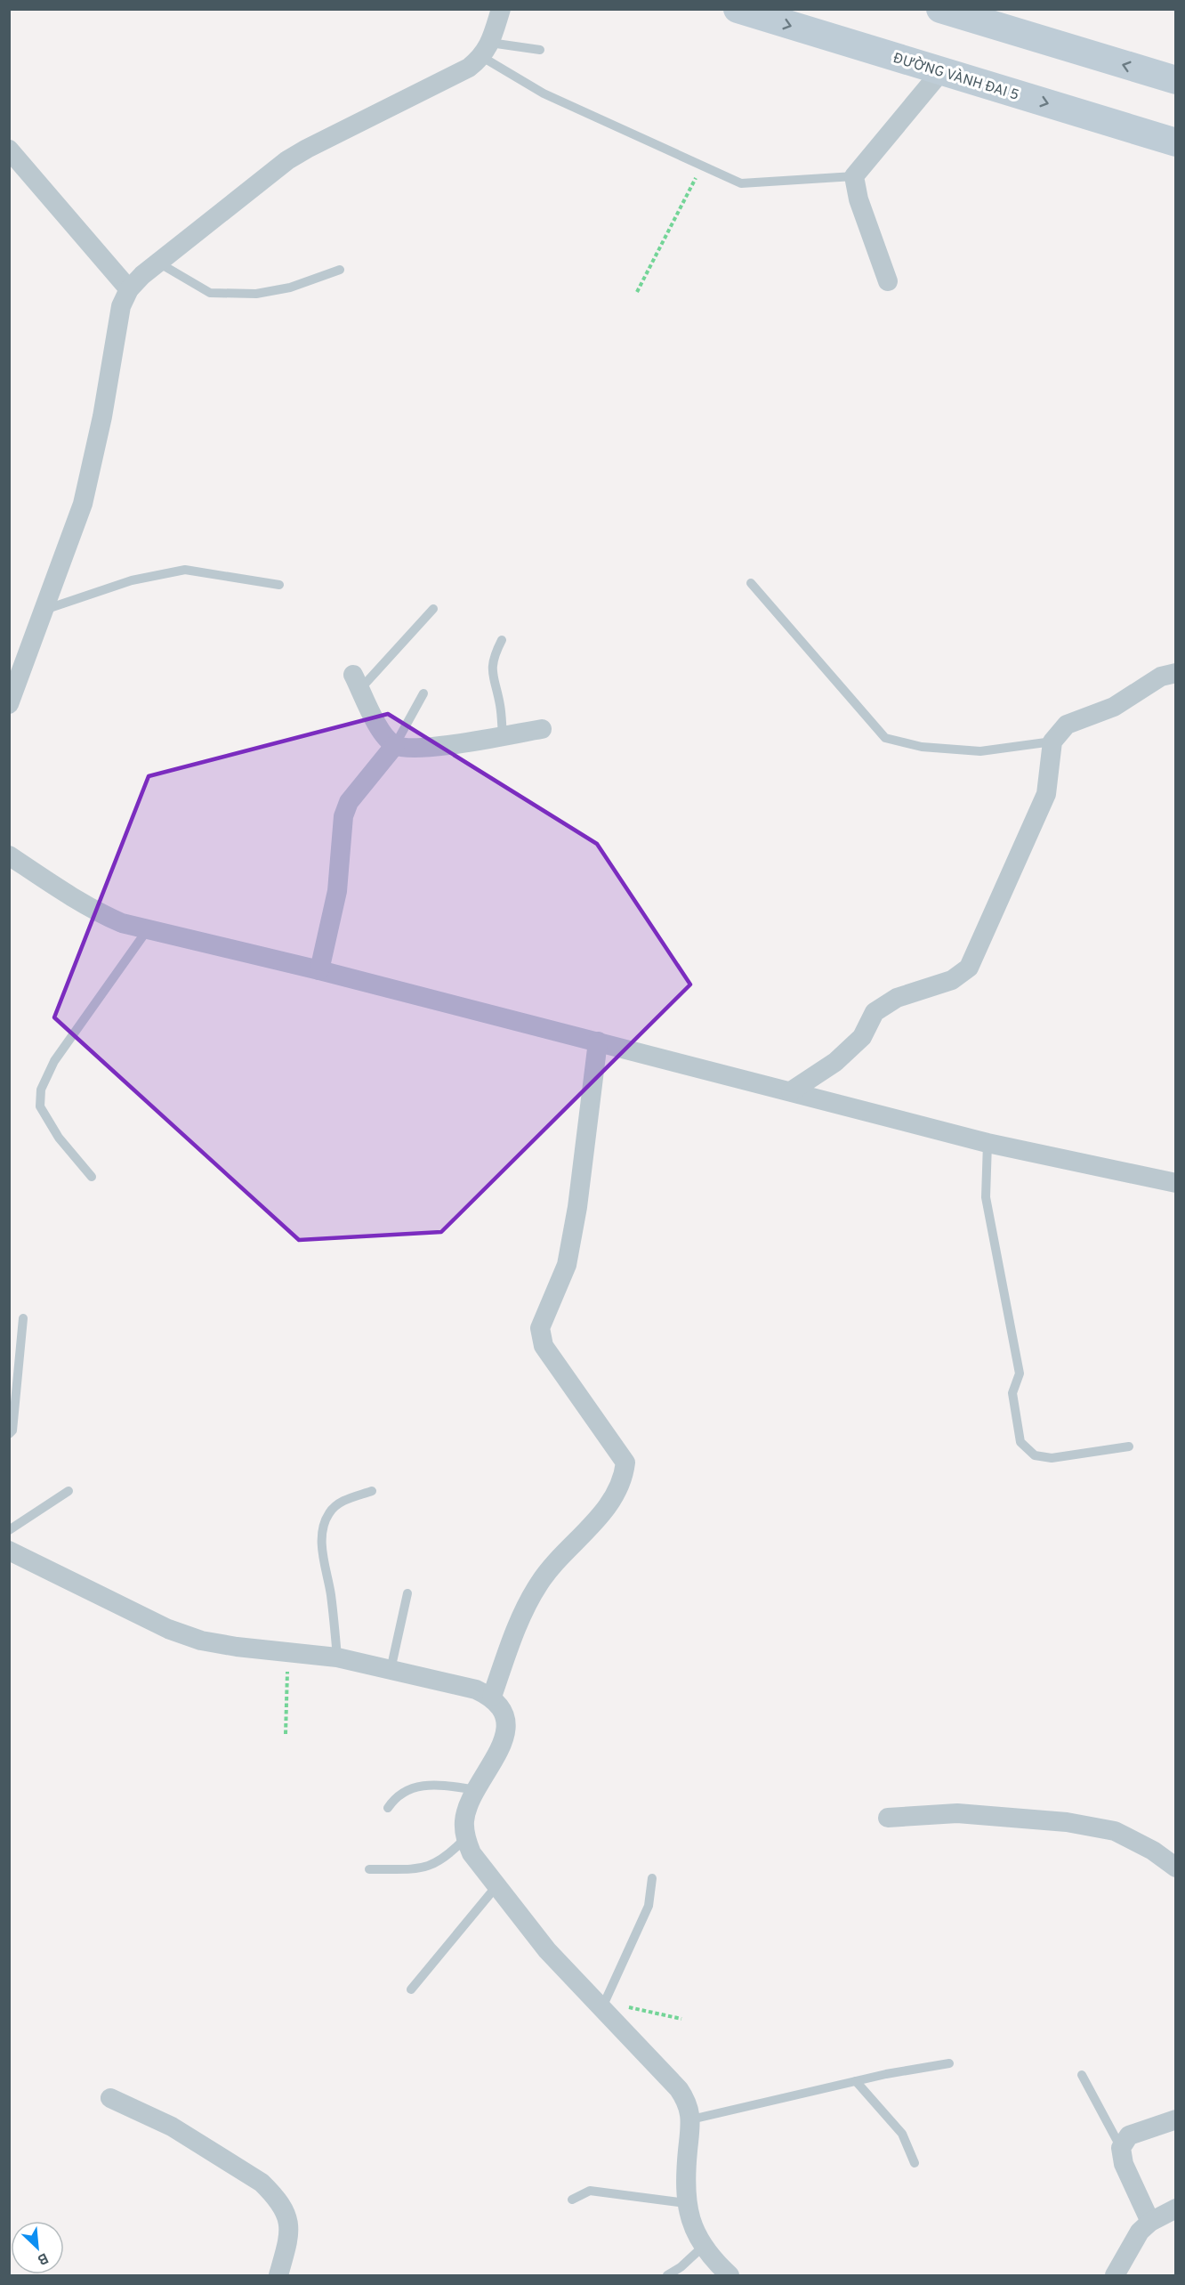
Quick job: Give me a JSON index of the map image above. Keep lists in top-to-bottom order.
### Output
{
  "streets": {
    "main road": ["ĐƯỜNG VÀNH ĐAI 5"]
  },
  "north": "bottom right"
}
